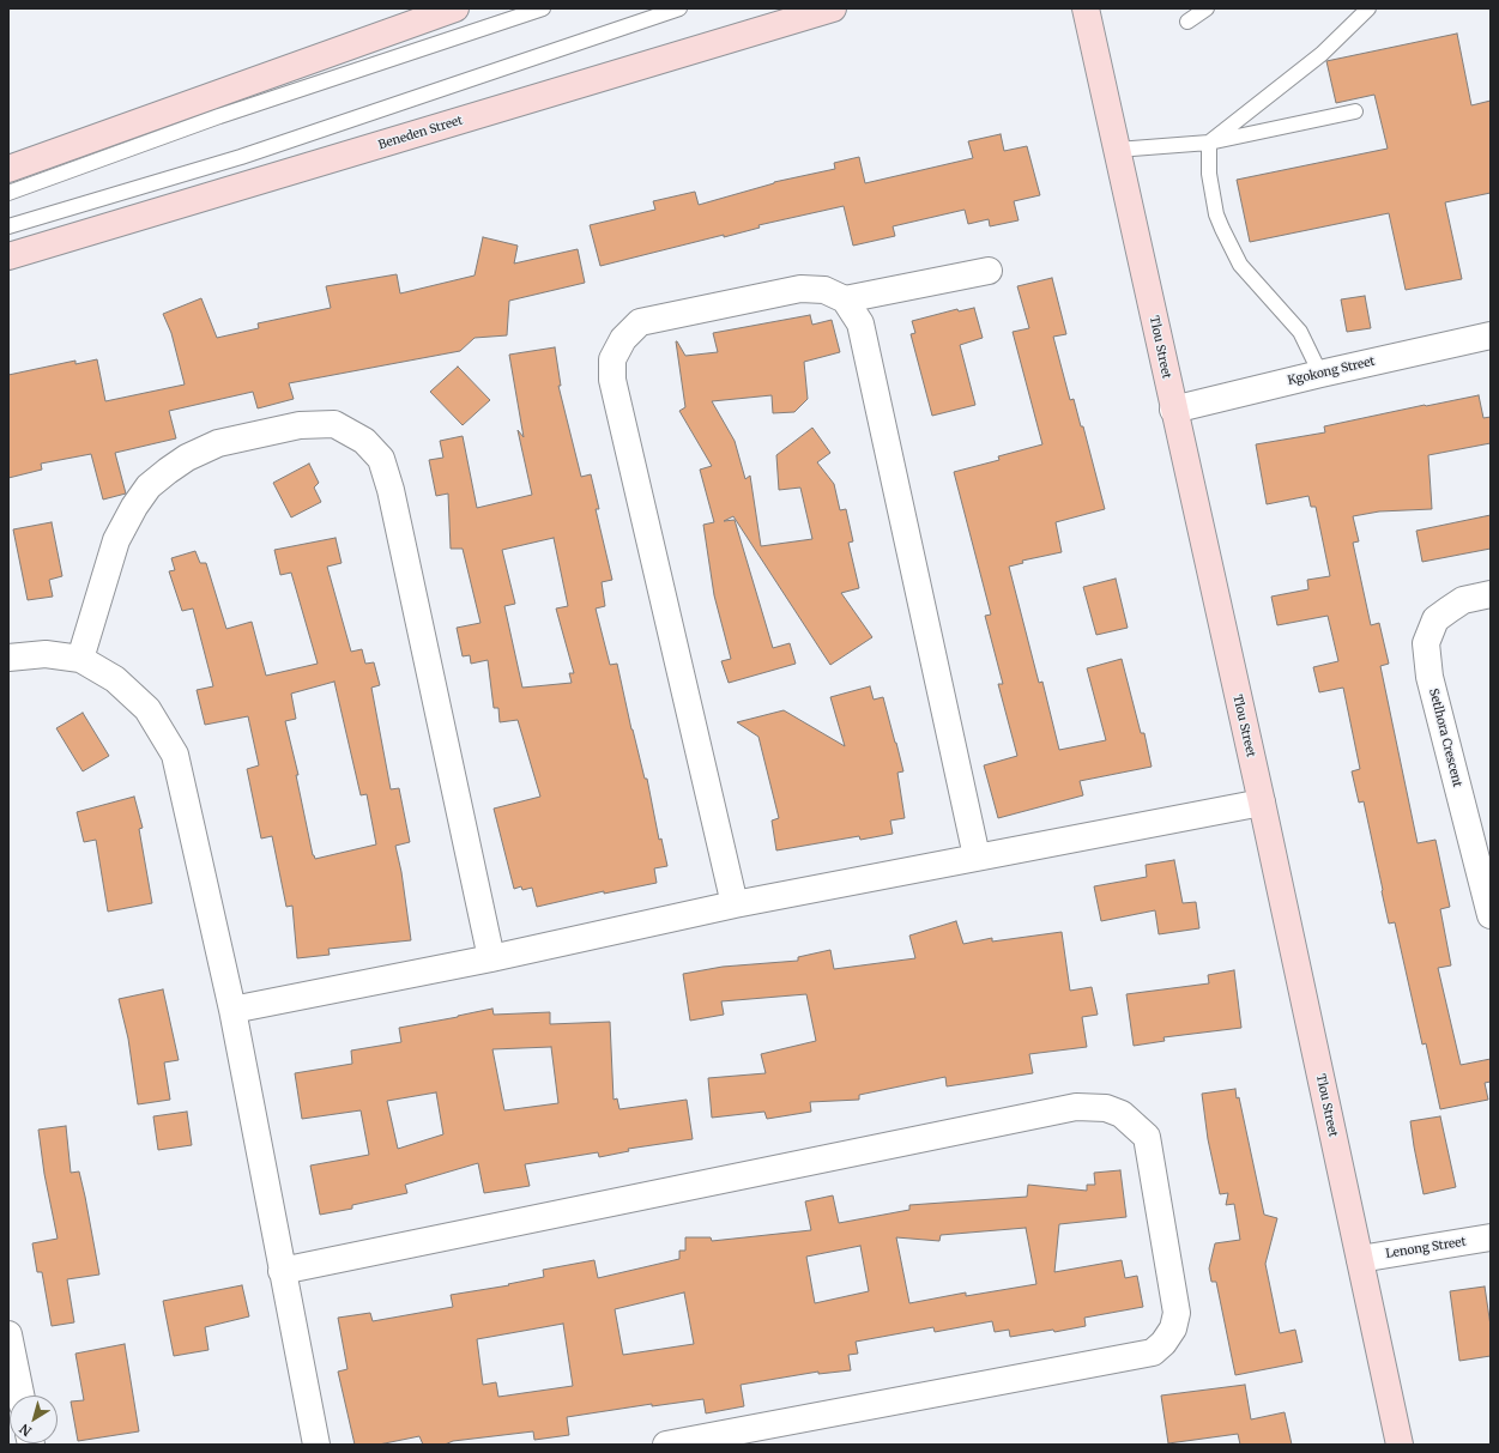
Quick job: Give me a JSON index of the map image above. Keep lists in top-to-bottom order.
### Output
{
  "streets": {
    "street": [
      "Beneden Street",
      "Tlou Street",
      "Kgokong Street",
      "Setlhora Crescent",
      "Lenong Street"
    ]
  },
  "crossings": [
    ["Tlou Street", "Kgokong Street"],
    ["Tlou Street", "Lenong Street"]
  ],
  "north": "bottom left"
}
